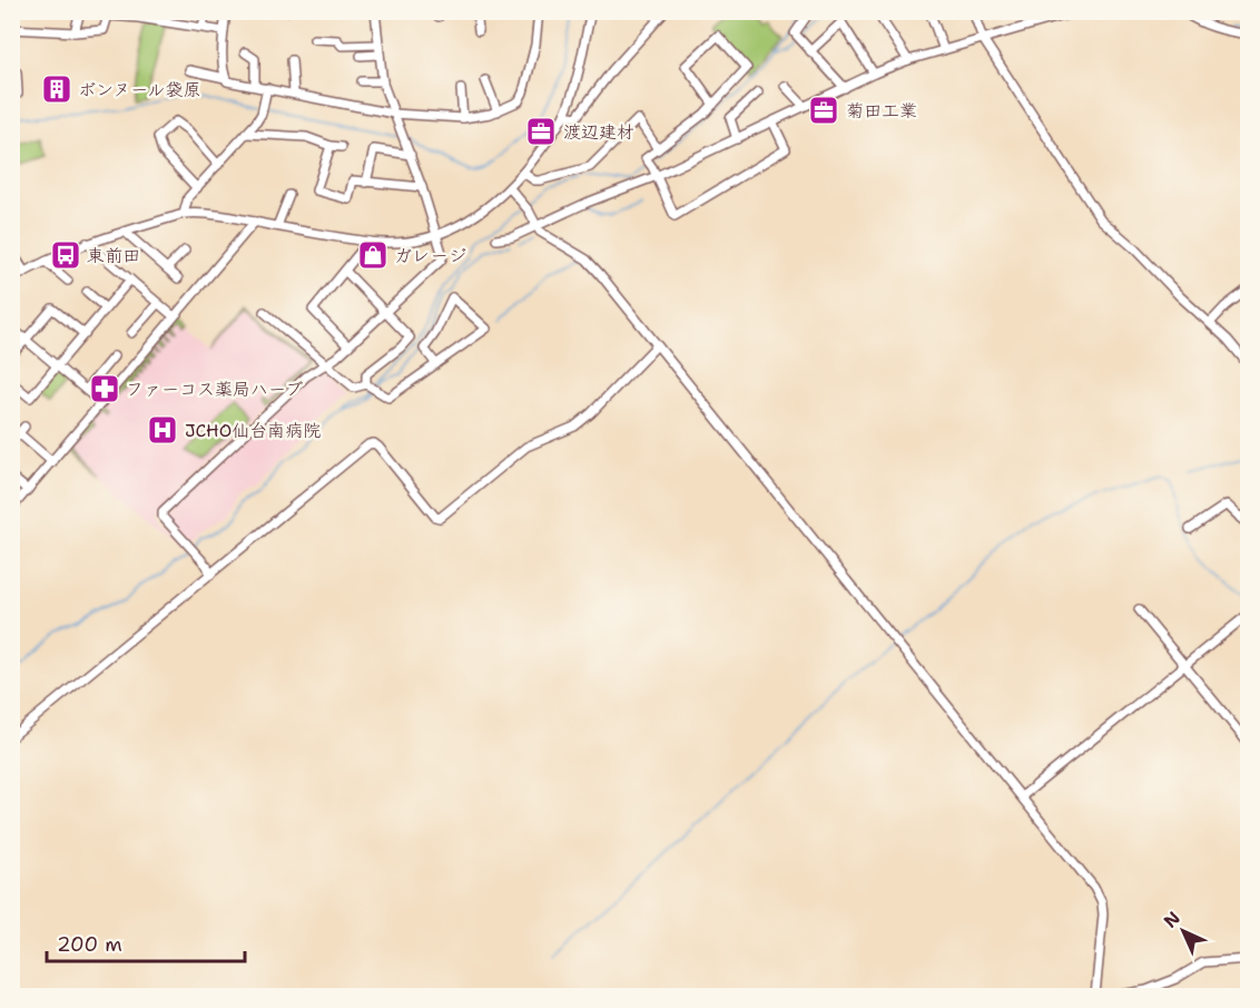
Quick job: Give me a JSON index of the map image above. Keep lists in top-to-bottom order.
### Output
{
  "places": {
    "building": ["ボンヌール袋原"],
    "office": ["菊田工業", "渡辺建材"],
    "bus stop": ["東前田"],
    "shop": ["ガレージ"],
    "pharmacy": ["ファーコス薬局ハーブ"],
    "hospital": ["JCHO仙台南病院"]
  },
  "scale_bar": "200 m",
  "north": "top left"
}
